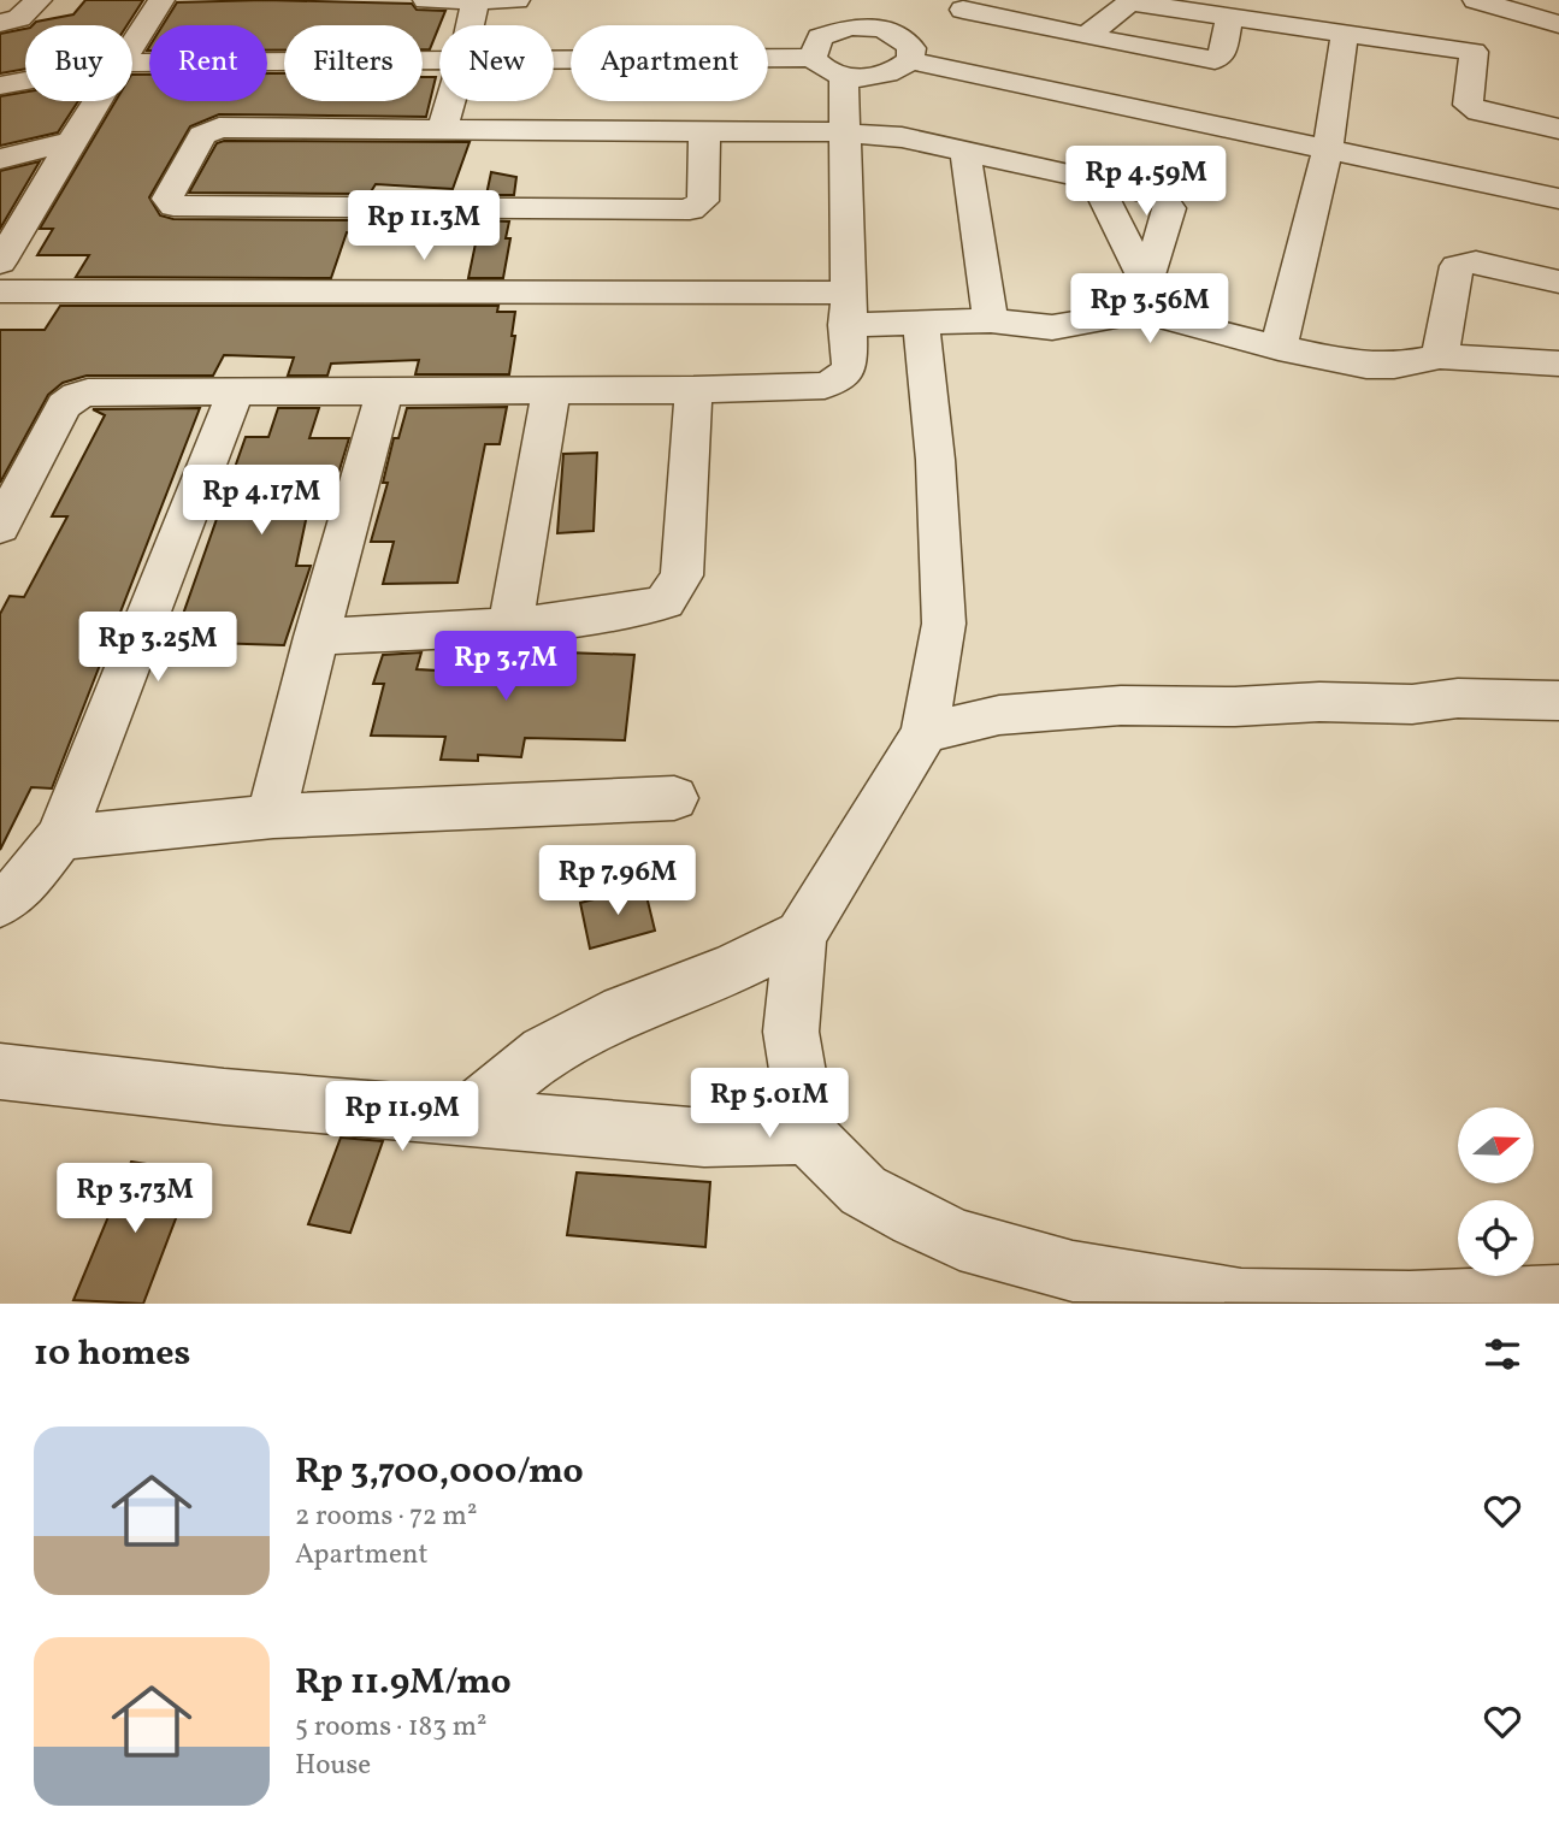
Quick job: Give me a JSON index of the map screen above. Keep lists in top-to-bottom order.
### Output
{
  "north": "right",
  "page": {
    "chip": [
      "Buy",
      "Rent",
      "Filters",
      "New",
      "Apartment"
    ],
    "price": [
      "Rp 4.59M",
      "Rp 11.3M",
      "Rp 3.56M",
      "Rp 4.17M",
      "Rp 3.25M",
      "Rp 3.7M",
      "Rp 7.96M",
      "Rp 5.01M",
      "Rp 11.9M",
      "Rp 3.73M"
    ],
    "heading": "10 homes",
    "list": [
      {
        "name": "Rp 3,700,000/mo",
        "note": "2 rooms · 72 m² · Apartment"
      },
      {
        "name": "Rp 11.9M/mo",
        "note": "5 rooms · 183 m² · House"
      }
    ]
  }
}
